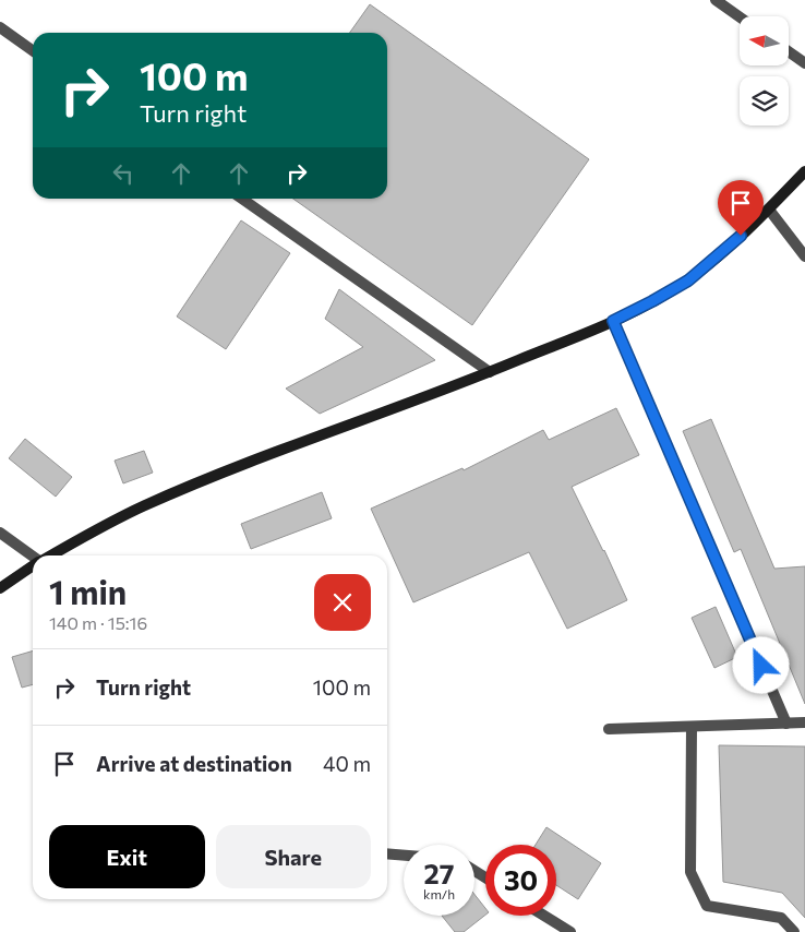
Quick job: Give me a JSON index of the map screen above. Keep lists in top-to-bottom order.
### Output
{
  "north": "left",
  "page": {
    "turn": ["100 m", "Turn right"],
    "heading": ["1 min", "140 m · 15:16"],
    "list": [
      {
        "name": "Turn right",
        "value": "100 m"
      },
      {
        "name": "Arrive at destination",
        "value": "40 m"
      }
    ],
    "buttons": ["Exit", "Share"],
    "speed": "27 km/h",
    "limit": "30"
  }
}
